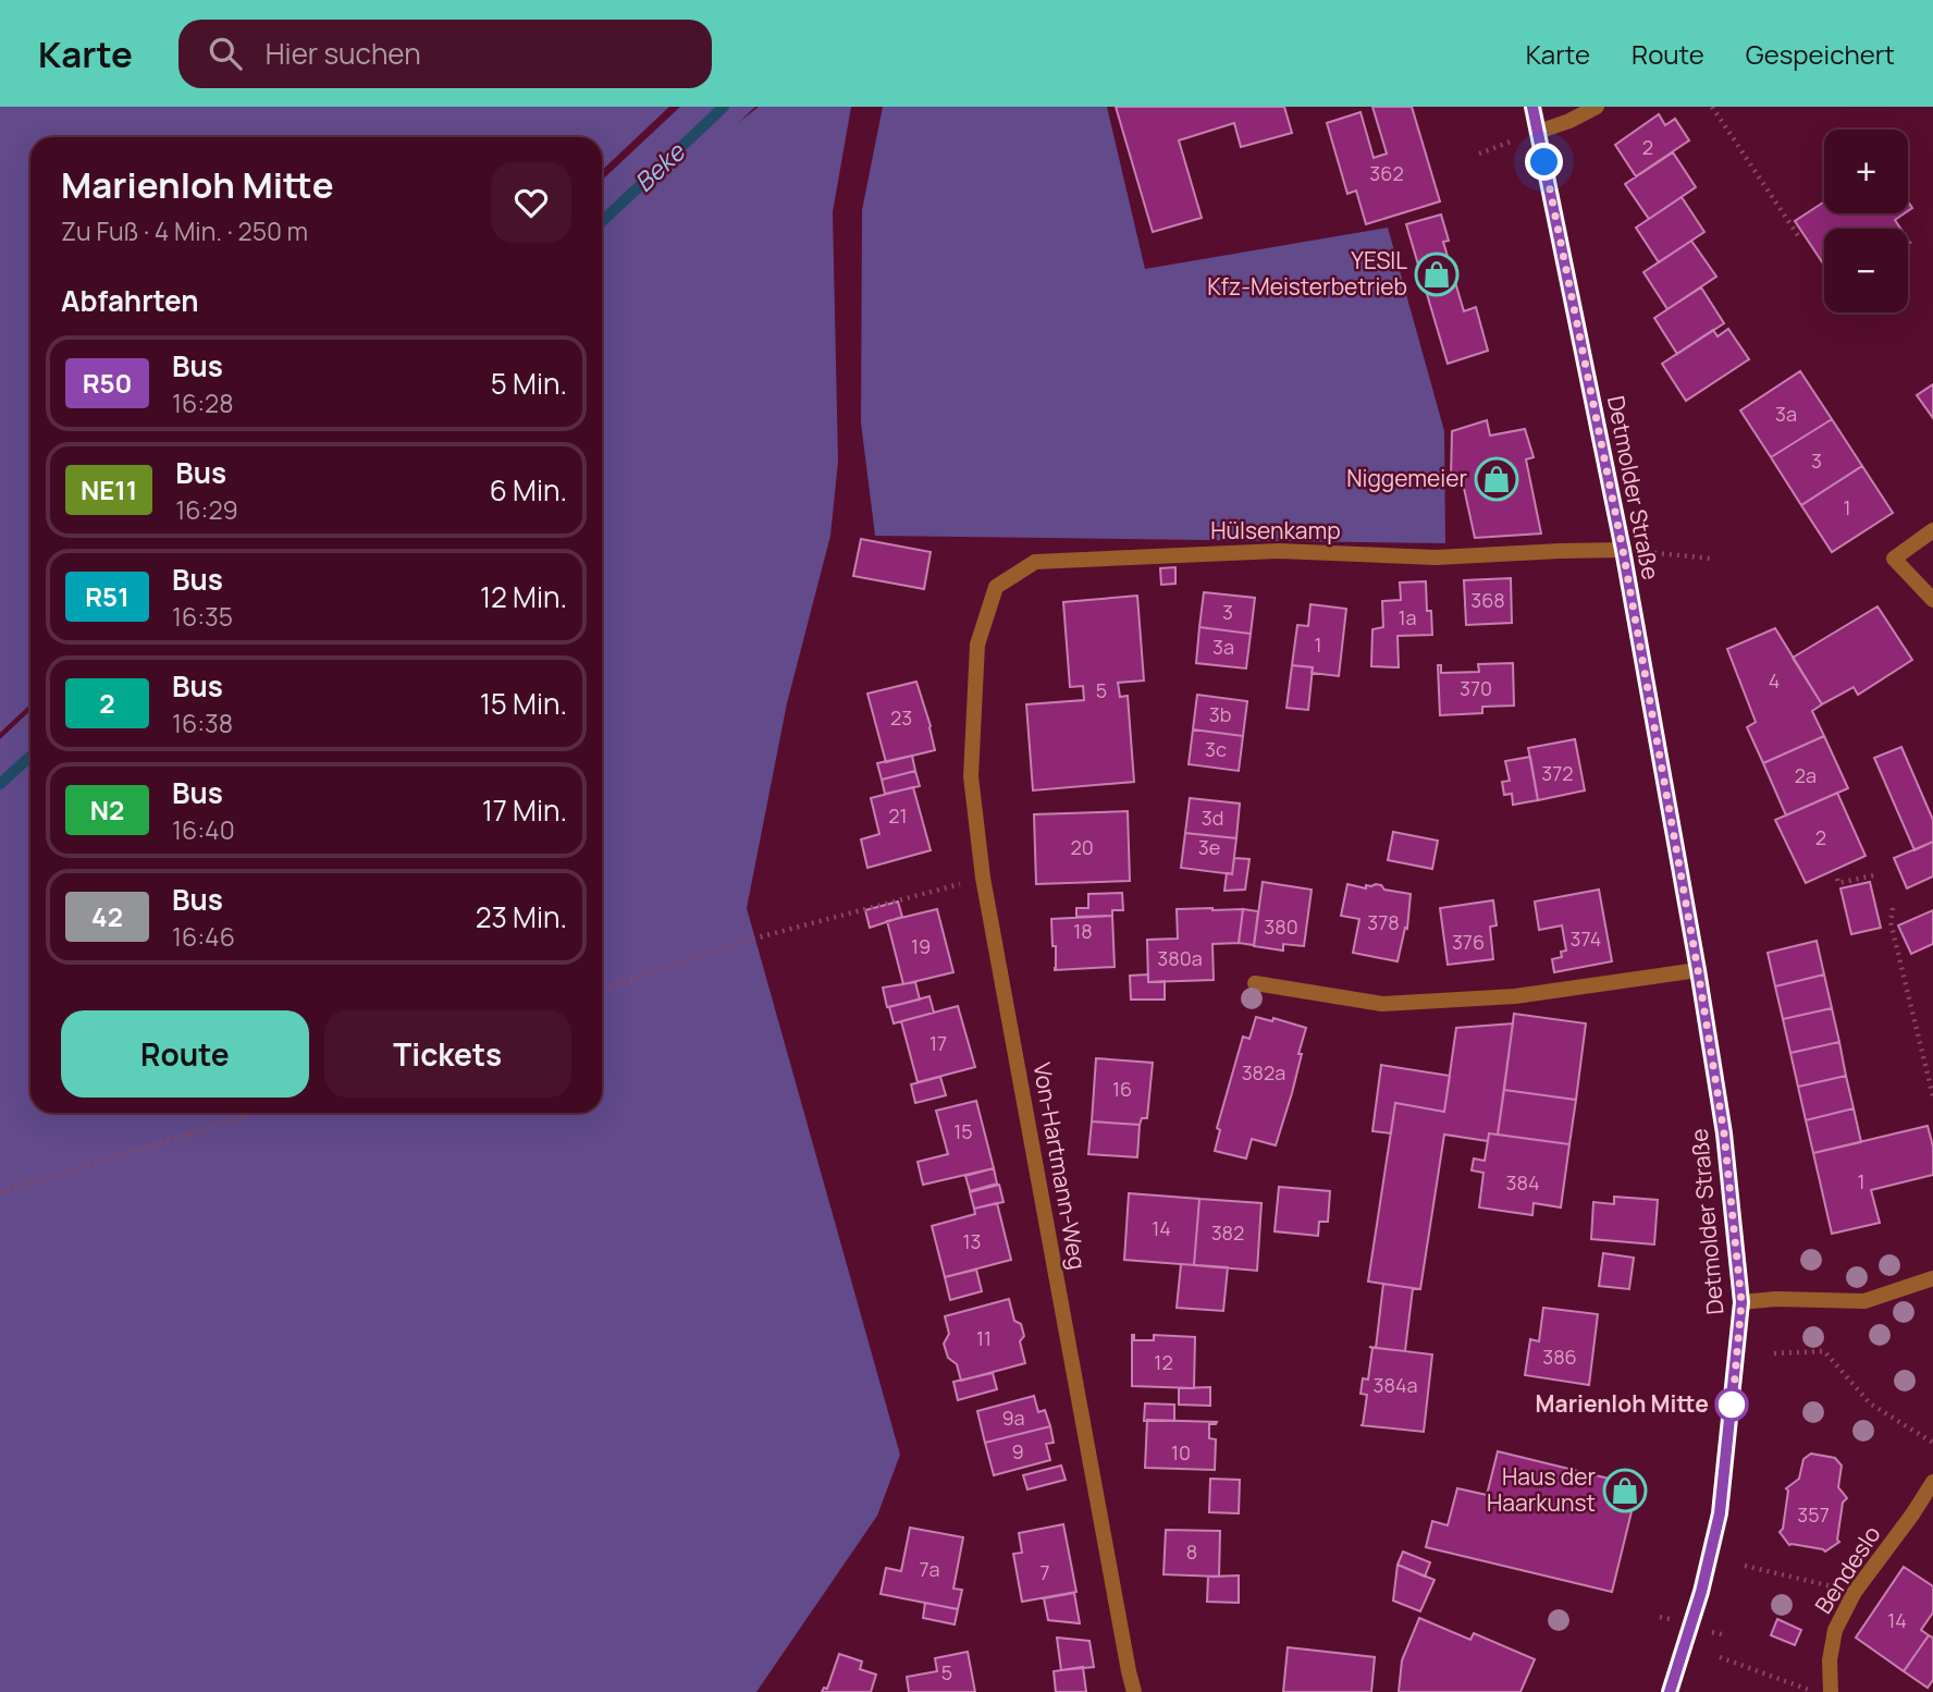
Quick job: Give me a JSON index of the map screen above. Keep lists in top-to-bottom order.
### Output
{
  "streets": {
    "street": [
      "Detmolder Straße",
      "Hülsenkamp",
      "Von-Hartmann-Weg",
      "Bendeslo"
    ]
  },
  "crossings": [
    ["Detmolder Straße", "Hülsenkamp"],
    ["Hülsenkamp", "Von-Hartmann-Weg"]
  ],
  "water": ["Beke"],
  "places": {
    "shop": ["YESIL Kfz-Meisterbetrieb", "Niggemeier", "Haus der Haarkunst"],
    "other": ["Marienloh Mitte"]
  },
  "lines": ["bus line R50"],
  "house_numbers": [
    "2",
    "362",
    "3a",
    "3",
    "1",
    "368",
    "3",
    "1a",
    "1",
    "3a",
    "4",
    "370",
    "5",
    "3b",
    "23",
    "3c",
    "372",
    "2a",
    "21",
    "3d",
    "2",
    "20",
    "3e",
    "378",
    "380",
    "18",
    "374",
    "376",
    "19",
    "380a",
    "17",
    "382a",
    "16",
    "15",
    "1",
    "384",
    "14",
    "382",
    "13",
    "11",
    "386",
    "12",
    "384a",
    "9a",
    "9",
    "10",
    "357",
    "8",
    "7a",
    "7",
    "14",
    "5"
  ],
  "page": {
    "header": "Karte",
    "search": "Hier suchen",
    "nav": ["Karte", "Route", "Gespeichert"],
    "map_buttons": ["+", "−"],
    "heading": [
      ["Marienloh Mitte", "Zu Fuß · 4 Min. · 250 m"],
      "Abfahrten"
    ],
    "list": [
      {
        "mark": "R50",
        "name": "Bus",
        "note": "16:28",
        "value": "5 Min."
      },
      {
        "mark": "NE11",
        "name": "Bus",
        "note": "16:29",
        "value": "6 Min."
      },
      {
        "mark": "R51",
        "name": "Bus",
        "note": "16:35",
        "value": "12 Min."
      },
      {
        "mark": "2",
        "name": "Bus",
        "note": "16:38",
        "value": "15 Min."
      },
      {
        "mark": "N2",
        "name": "Bus",
        "note": "16:40",
        "value": "17 Min."
      },
      {
        "mark": "42",
        "name": "Bus",
        "note": "16:46",
        "value": "23 Min."
      }
    ],
    "buttons": ["Route", "Tickets"]
  }
}
